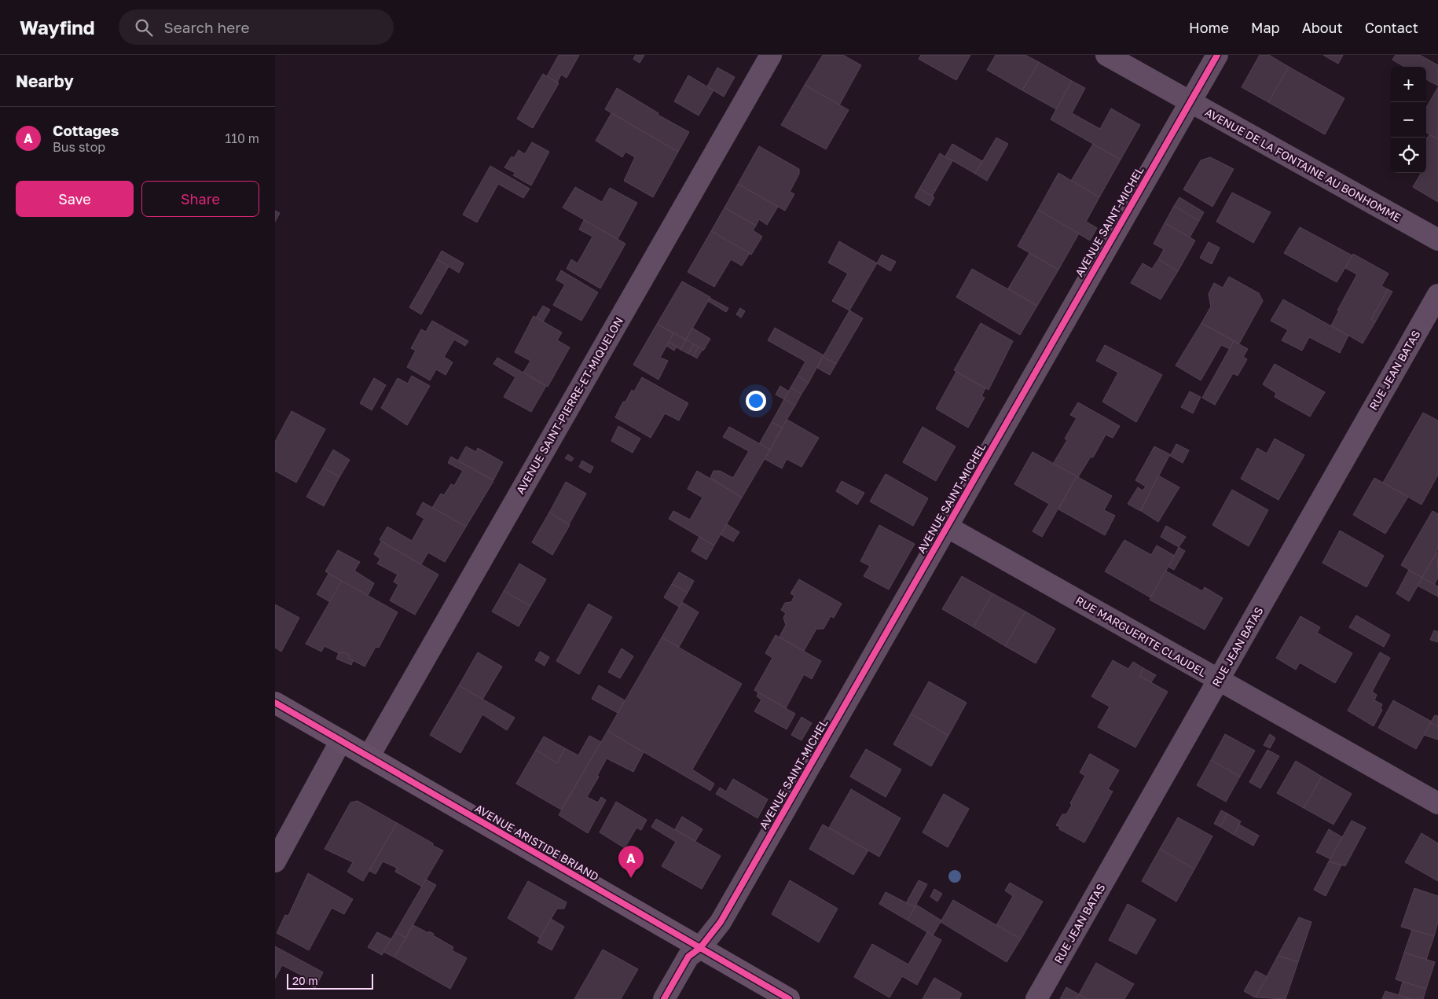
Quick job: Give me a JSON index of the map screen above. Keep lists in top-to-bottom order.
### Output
{
  "streets": {
    "main road": ["AVENUE ARISTIDE BRIAND"],
    "street": [
      "AVENUE DE LA FONTAINE AU BONHOMME",
      "AVENUE SAINT-MICHEL",
      "RUE JEAN BATAS",
      "AVENUE SAINT-PIERRE-ET-MIQUELON",
      "RUE MARGUERITE CLAUDEL"
    ]
  },
  "crossings": [
    ["AVENUE DE LA FONTAINE AU BONHOMME", "AVENUE SAINT-MICHEL"],
    ["AVENUE SAINT-MICHEL", "RUE MARGUERITE CLAUDEL"],
    ["AVENUE SAINT-MICHEL", "AVENUE ARISTIDE BRIAND"],
    ["RUE JEAN BATAS", "RUE MARGUERITE CLAUDEL"],
    ["AVENUE SAINT-PIERRE-ET-MIQUELON", "AVENUE ARISTIDE BRIAND"]
  ],
  "scale_bar": "20 m",
  "page": {
    "header": "Wayfind",
    "search": "Search here",
    "nav": [
      "Home",
      "Map",
      "About",
      "Contact"
    ],
    "heading": "Nearby",
    "map_buttons": ["+", "−"],
    "list": [
      {
        "mark": "A",
        "name": "Cottages",
        "note": "Bus stop",
        "value": "110 m"
      }
    ],
    "buttons": ["Save", "Share"],
    "pins": "A",
    "scale": "20 m"
  }
}
